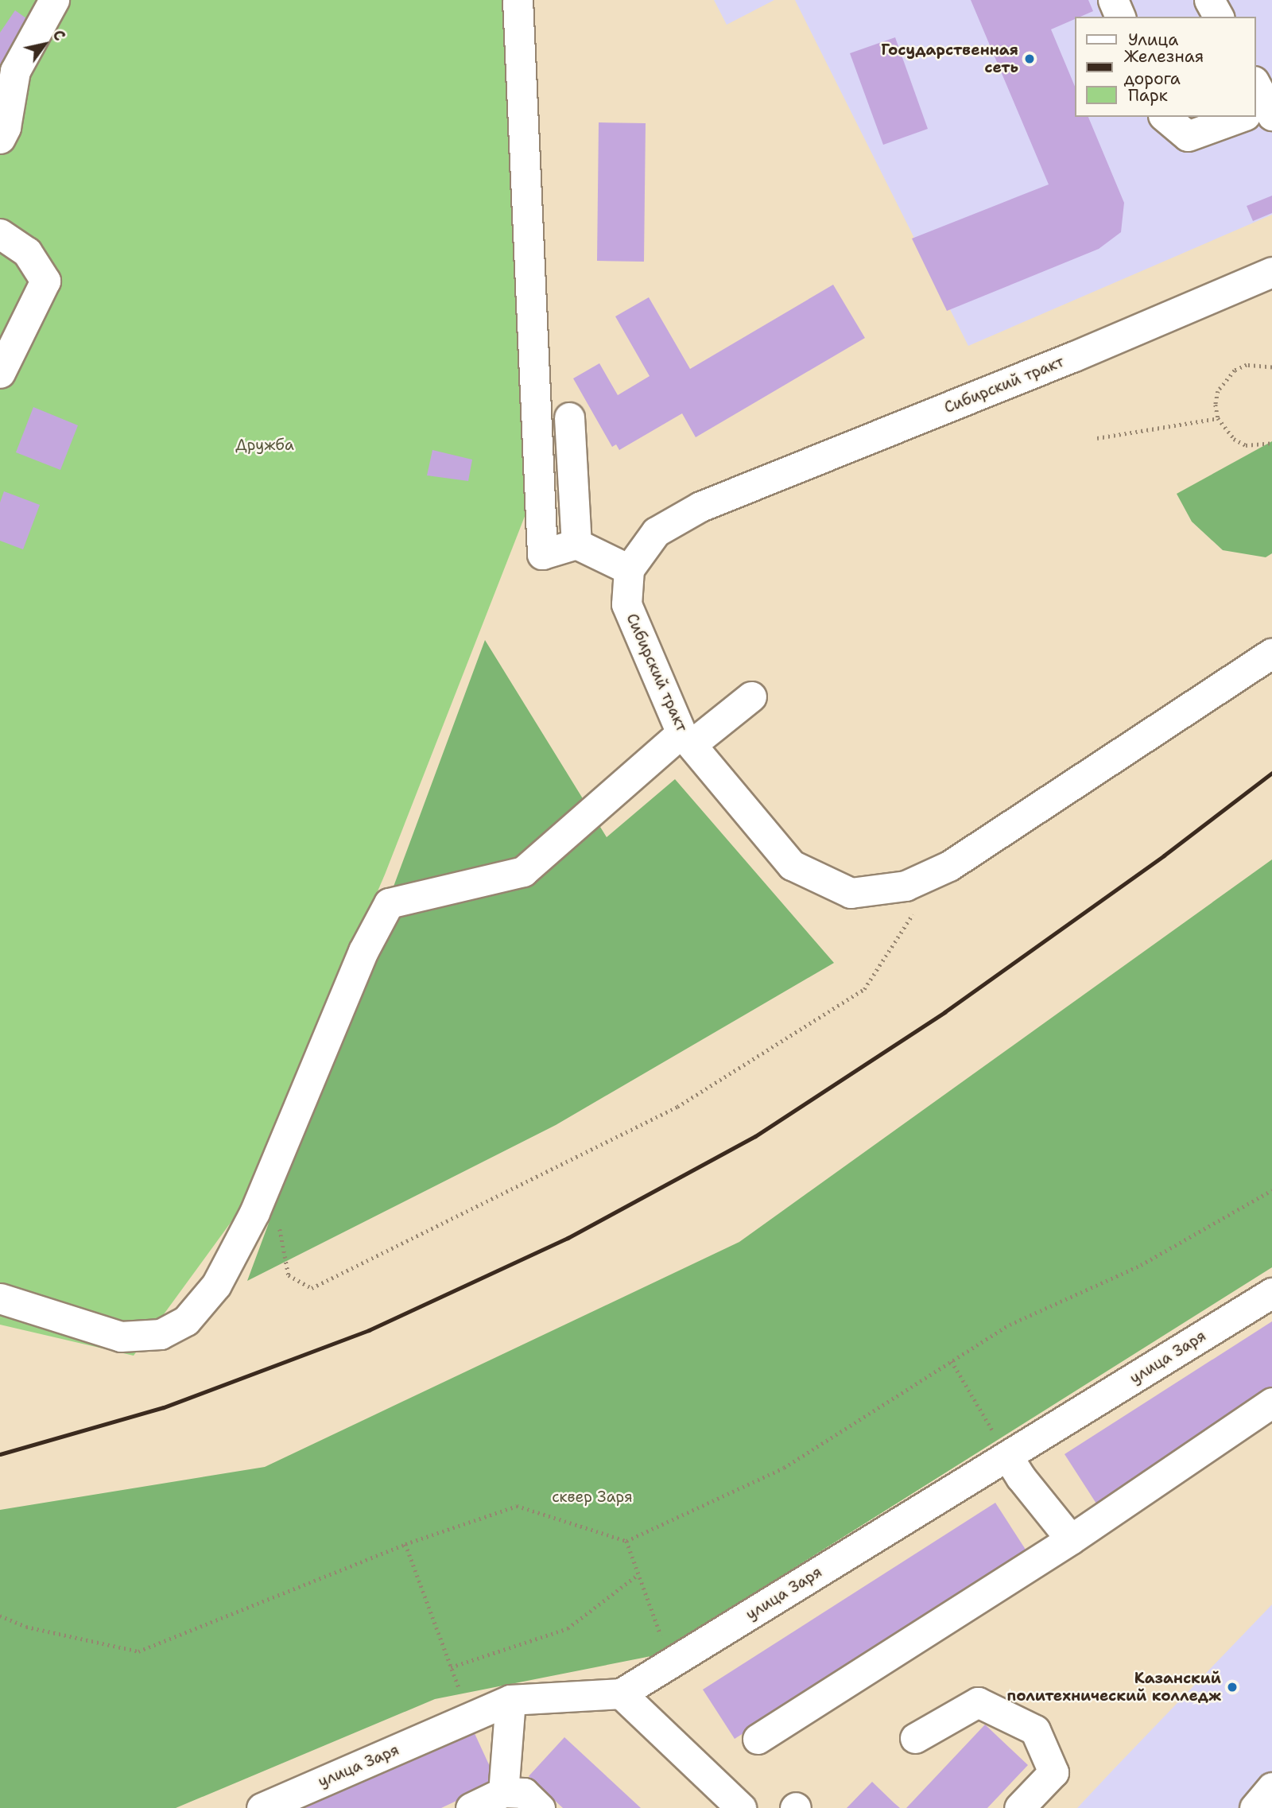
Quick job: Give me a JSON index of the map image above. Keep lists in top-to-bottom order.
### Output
{
  "streets": {
    "street": ["Сибирский тракт", "улица Заря"]
  },
  "parks": ["Дружба", "сквер Заря"],
  "places": ["Государственная сеть", "Казанский политехнический колледж"],
  "legend": ["Улица", "Железная дорога", "Парк"],
  "north": "top right"
}
